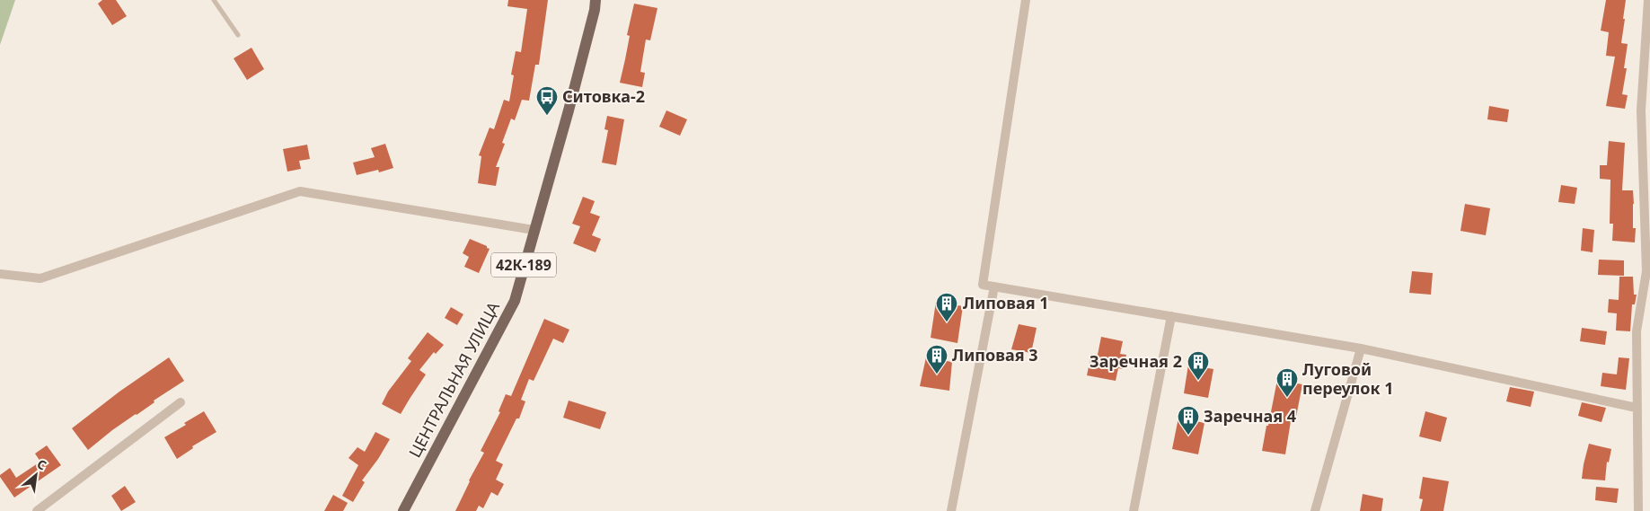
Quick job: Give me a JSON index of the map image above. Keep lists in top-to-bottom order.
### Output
{
  "streets": {
    "main road": ["42К-189", "ЦЕНТРАЛЬНАЯ УЛИЦА"]
  },
  "places": {
    "bus stop": ["Ситовка-2"],
    "building": [
      "Липовая 1",
      "Липовая 3",
      "Заречная 2",
      "Луговой переулок 1",
      "Заречная 4"
    ]
  },
  "north": "top right"
}
